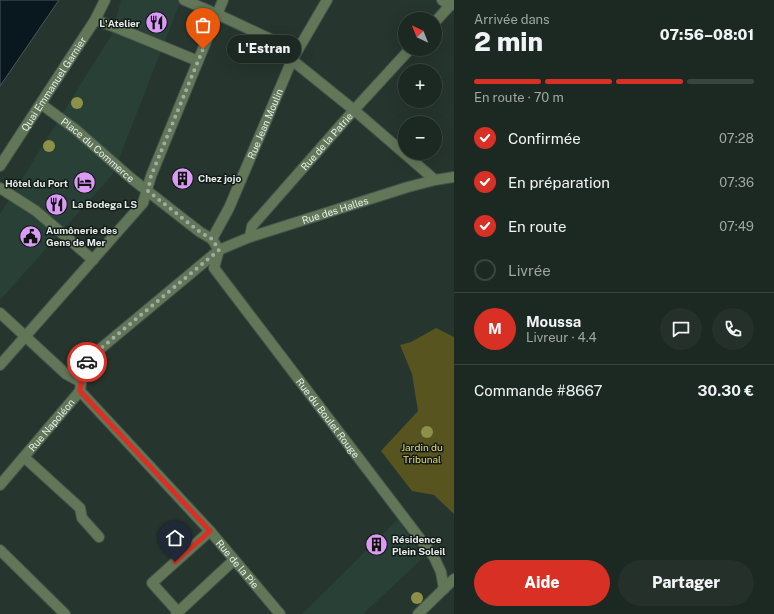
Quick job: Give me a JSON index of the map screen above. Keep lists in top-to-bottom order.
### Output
{
  "streets": {
    "street": [
      "Quai Emmanuel Garnier",
      "Rue Jean Moulin",
      "Rue de la Patrie",
      "Place du Commerce",
      "Rue des Halles",
      "Rue du Boulet Rouge",
      "Rue Napoléon",
      "Rue de la Pie"
    ]
  },
  "crossings": [
    ["Quai Emmanuel Garnier", "Place du Commerce"],
    ["Rue Jean Moulin", "Place du Commerce"],
    ["Rue de la Patrie", "Rue des Halles"],
    ["Rue des Halles", "Rue du Boulet Rouge"],
    ["Rue des Halles", "Rue Napoléon"],
    ["Rue du Boulet Rouge", "Rue Napoléon"],
    ["Rue Napoléon", "Rue de la Pie"]
  ],
  "parks": ["Jardin du Tribunal"],
  "places": {
    "restaurant": ["L'Atelier", "La Bodega LS"],
    "other": ["L'Estran"],
    "building": ["Chez jojo", "Résidence Plein Soleil"],
    "hotel": ["Hôtel du Port"],
    "public building": ["Aumônerie des Gens de Mer"]
  },
  "north": "top left",
  "page": {
    "heading": ["2 min", "Arrivée dans", "07:56–08:01"],
    "panel": [
      "Moussa",
      "Livreur · 4.4",
      "Commande #8667",
      "30.30 €"
    ],
    "map_buttons": ["+", "−"],
    "bubble": "L'Estran",
    "bar": "En route · 70 m",
    "list": [
      ["Confirmée", "07:28"],
      ["En préparation", "07:36"],
      ["En route", "07:49"],
      "Livrée"
    ],
    "round": "M",
    "buttons": ["Aide", "Partager"]
  }
}
